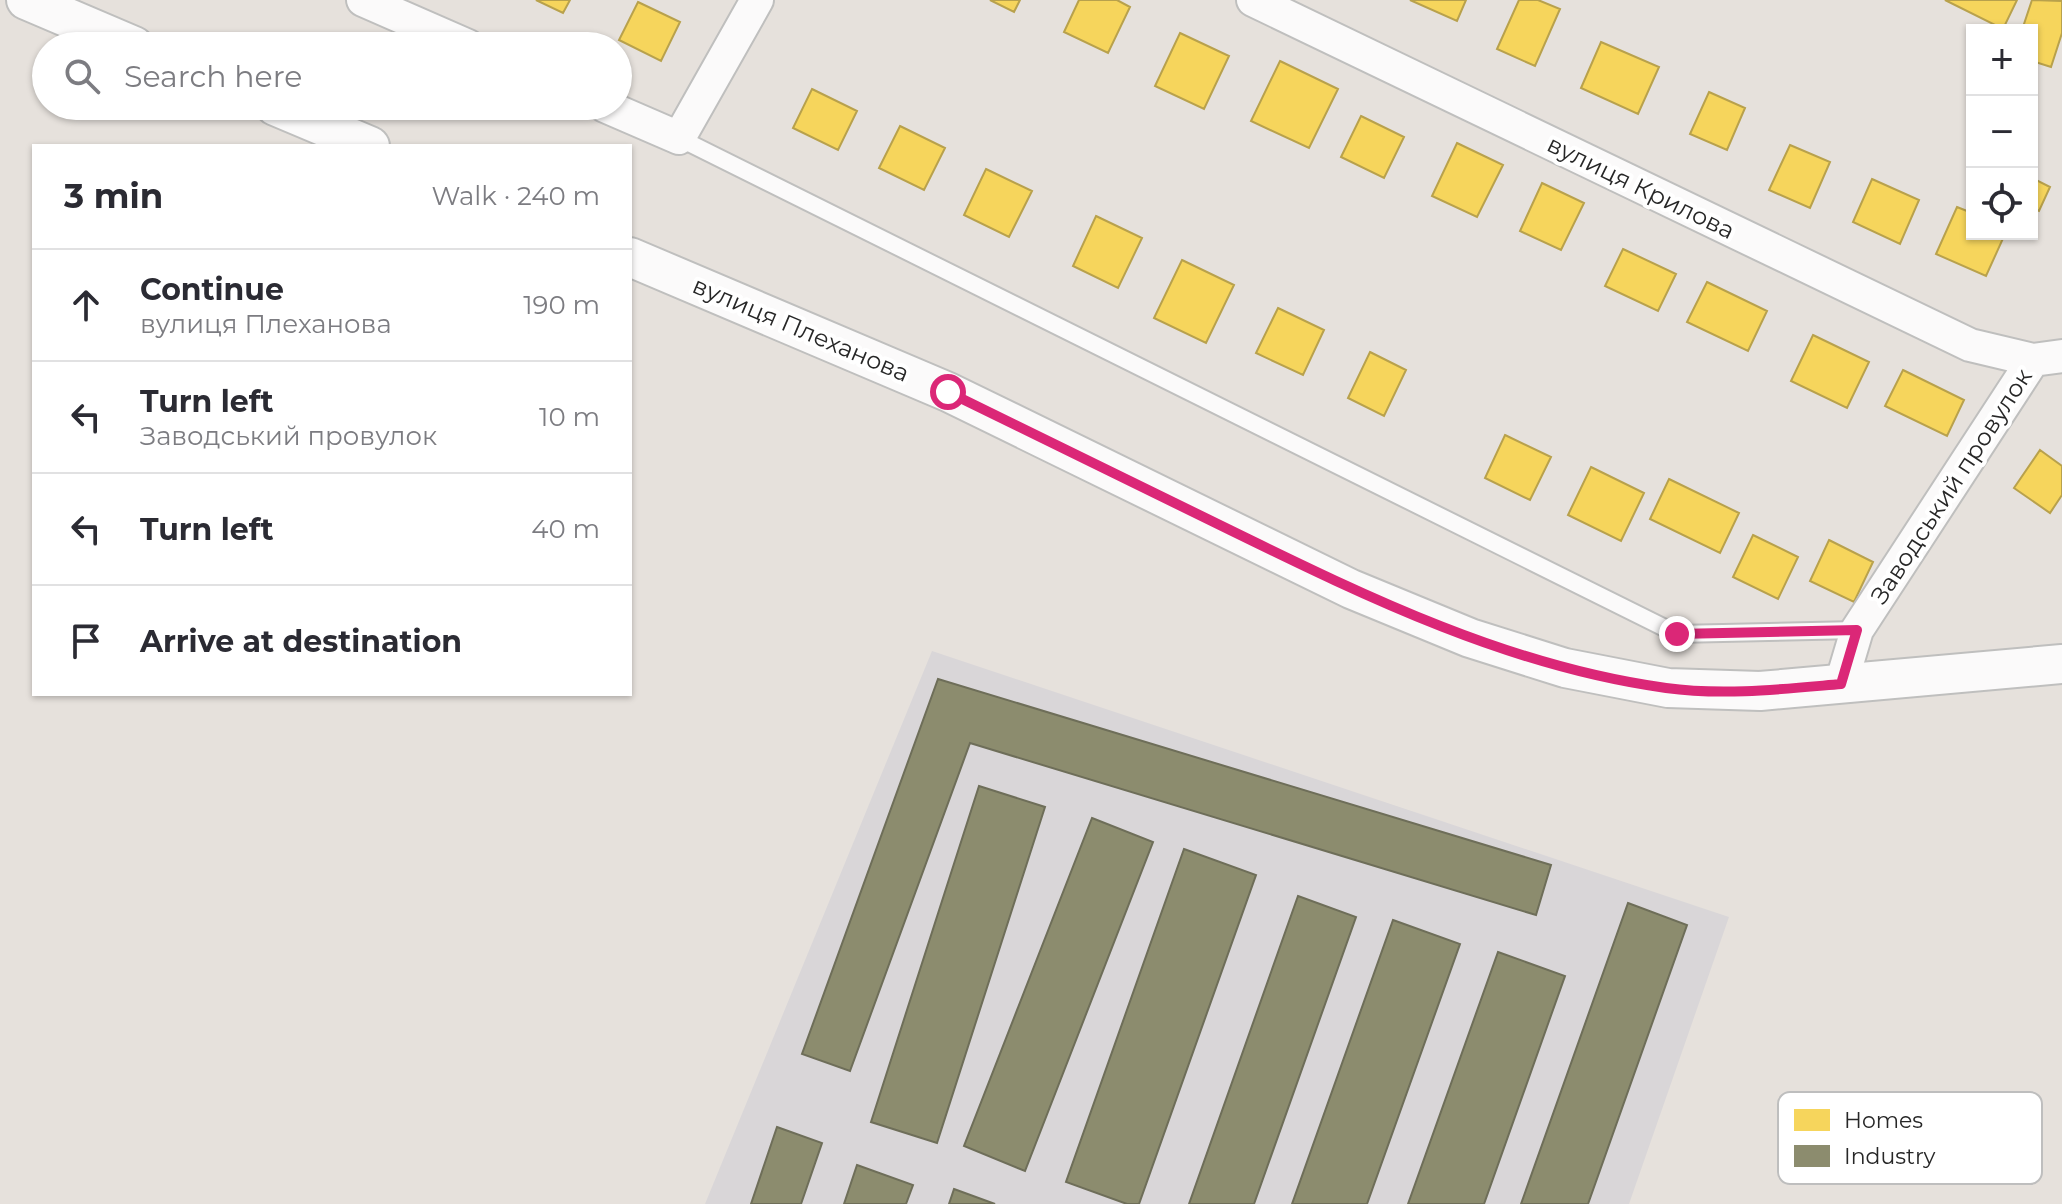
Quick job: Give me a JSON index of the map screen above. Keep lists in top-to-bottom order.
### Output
{
  "streets": {
    "street": ["вулиця Крилова", "вулиця Плеханова", "Заводський провулок"]
  },
  "crossings": [
    ["вулиця Крилова", "Заводський провулок"],
    ["вулиця Плеханова", "Заводський провулок"]
  ],
  "legend": ["Homes", "Industry"],
  "page": {
    "map_buttons": ["+", "−"],
    "search": "Search here",
    "heading": ["3 min", "Walk · 240 m"],
    "list": [
      ["Continue", "вулиця Плеханова", "190 m"],
      ["Turn left", "Заводський провулок", "10 m"],
      ["Turn left", "40 m"],
      "Arrive at destination"
    ]
  }
}
